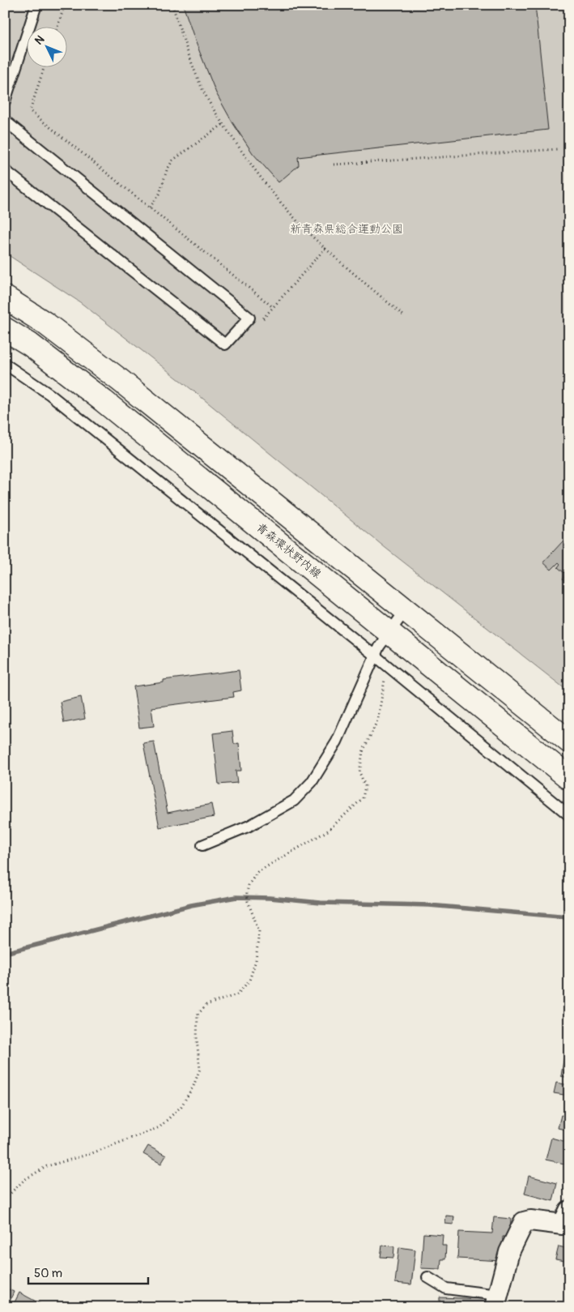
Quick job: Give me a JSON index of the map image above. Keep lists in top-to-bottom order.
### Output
{
  "streets": {
    "main road": ["青森環状野内線"]
  },
  "parks": ["新青森県総合運動公園"],
  "scale_bar": "50 m",
  "north": "top left"
}
